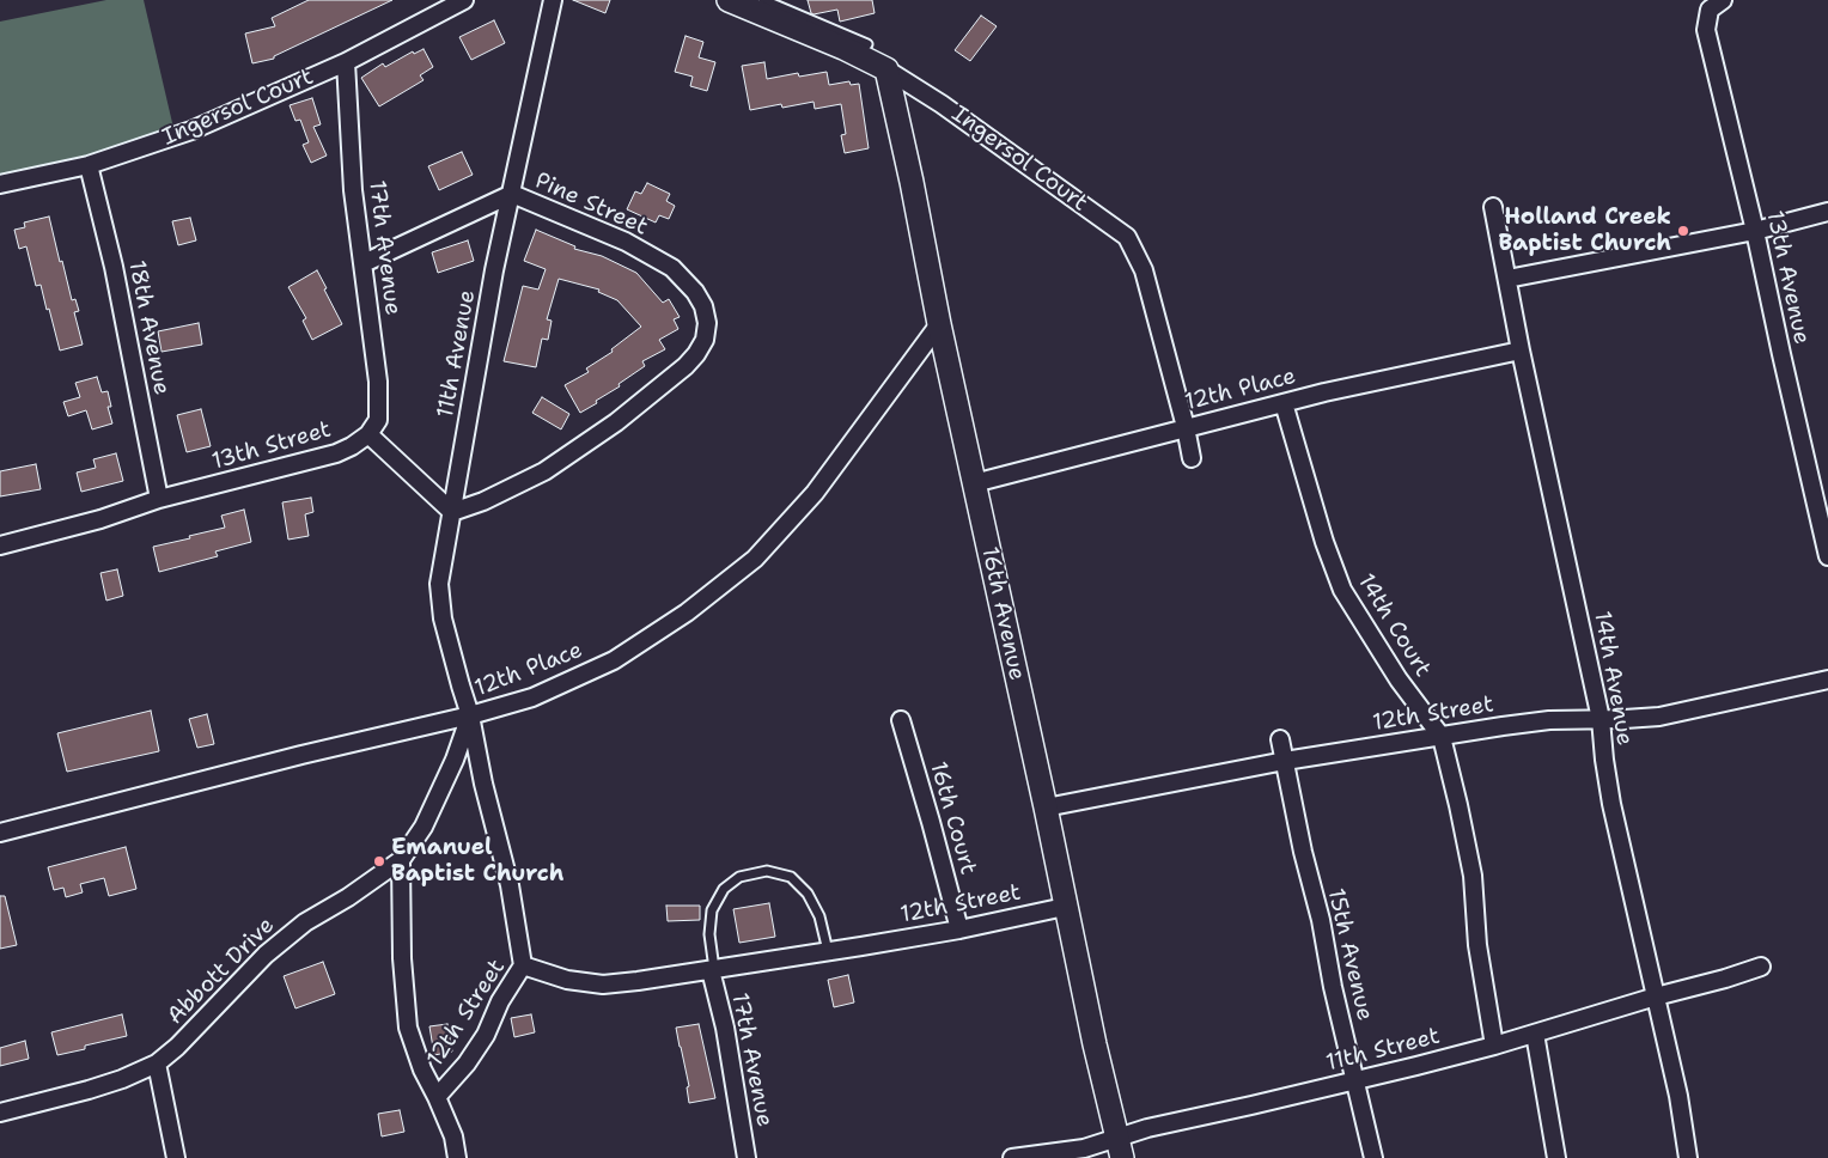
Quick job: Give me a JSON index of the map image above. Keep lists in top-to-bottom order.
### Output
{
  "streets": {
    "street": [
      "Ingersol Court",
      "Pine Street",
      "17th Avenue",
      "13th Avenue",
      "18th Avenue",
      "11th Avenue",
      "12th Place",
      "13th Street",
      "16th Avenue",
      "14th Court",
      "14th Avenue",
      "12th Street",
      "16th Court",
      "15th Avenue",
      "Abbott Drive",
      "11th Street"
    ]
  },
  "crossings": [
    ["Ingersol Court", "17th Avenue"],
    ["Ingersol Court", "18th Avenue"],
    ["Ingersol Court", "12th Place"],
    ["Ingersol Court", "16th Avenue"],
    ["Pine Street", "17th Avenue"],
    ["Pine Street", "11th Avenue"],
    ["17th Avenue", "13th Street"],
    ["17th Avenue", "12th Street"],
    ["18th Avenue", "13th Street"],
    ["11th Avenue", "12th Place"],
    ["11th Avenue", "Abbott Drive"],
    ["12th Place", "16th Avenue"],
    ["12th Place", "14th Court"],
    ["12th Place", "14th Avenue"],
    ["12th Place", "Abbott Drive"],
    ["16th Avenue", "12th Street"],
    ["16th Avenue", "11th Street"],
    ["14th Court", "12th Street"],
    ["14th Court", "11th Street"],
    ["14th Avenue", "12th Street"],
    ["14th Avenue", "11th Street"],
    ["12th Street", "16th Court"],
    ["12th Street", "15th Avenue"],
    ["15th Avenue", "11th Street"]
  ],
  "places": ["Holland Creek Baptist Church", "Emanuel Baptist Church"]
}
